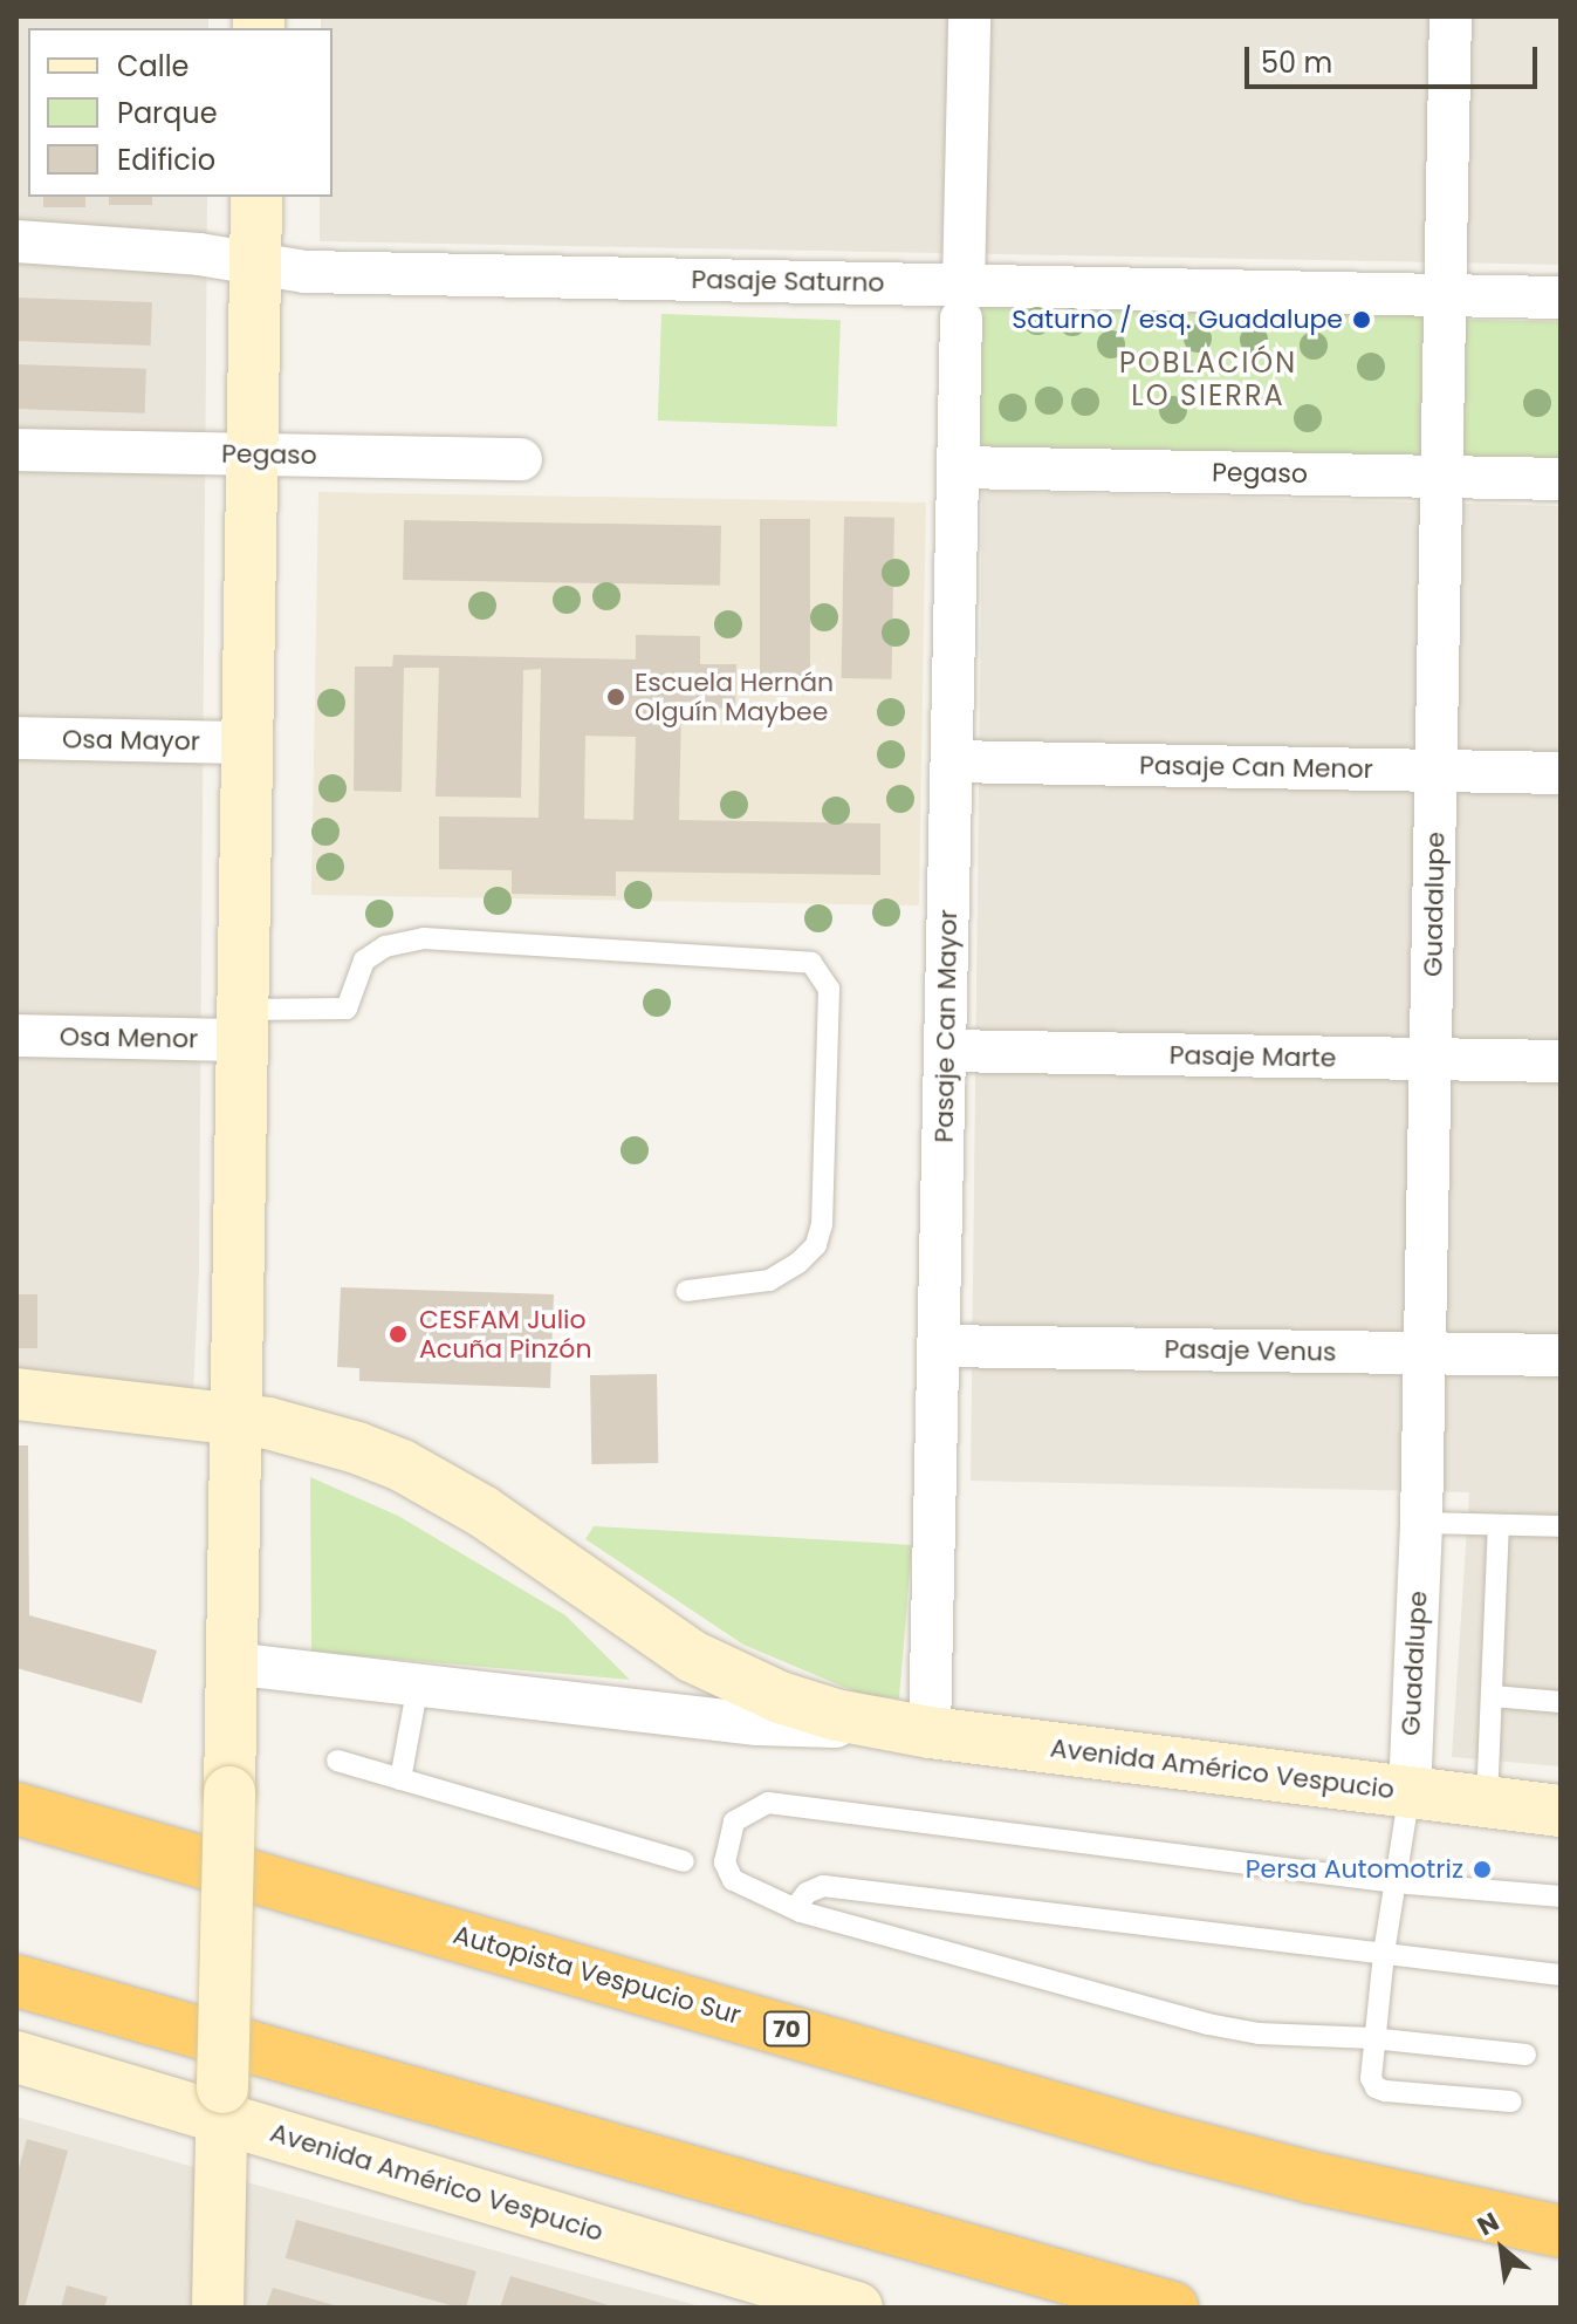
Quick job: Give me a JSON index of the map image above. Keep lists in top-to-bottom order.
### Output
{
  "streets": {
    "highway": ["Autopista Vespucio Sur", "70"],
    "main road": ["Avenida Américo Vespucio"],
    "street": [
      "Pasaje Saturno",
      "Pegaso",
      "Osa Mayor",
      "Pasaje Can Menor",
      "Guadalupe",
      "Pasaje Can Mayor",
      "Osa Menor",
      "Pasaje Marte",
      "Pasaje Venus"
    ]
  },
  "crossings": [
    ["Pasaje Saturno", "Guadalupe"],
    ["Pasaje Saturno", "Pasaje Can Mayor"],
    ["Pegaso", "Guadalupe"],
    ["Pegaso", "Pasaje Can Mayor"],
    ["Pasaje Can Menor", "Guadalupe"],
    ["Pasaje Can Menor", "Pasaje Can Mayor"],
    ["Guadalupe", "Pasaje Marte"],
    ["Guadalupe", "Pasaje Venus"],
    ["Guadalupe", "Avenida Américo Vespucio"],
    ["Pasaje Can Mayor", "Pasaje Marte"],
    ["Pasaje Can Mayor", "Pasaje Venus"],
    ["Pasaje Can Mayor", "Avenida Américo Vespucio"]
  ],
  "districts": ["POBLACIÓN LO SIERRA"],
  "places": [
    "Saturno / esq. Guadalupe",
    "Escuela Hernán Olguín Maybee",
    "CESFAM Julio Acuña Pinzón",
    "Persa Automotriz"
  ],
  "legend": ["Calle", "Parque", "Edificio"],
  "scale_bar": "50 m",
  "north": "top left"
}
